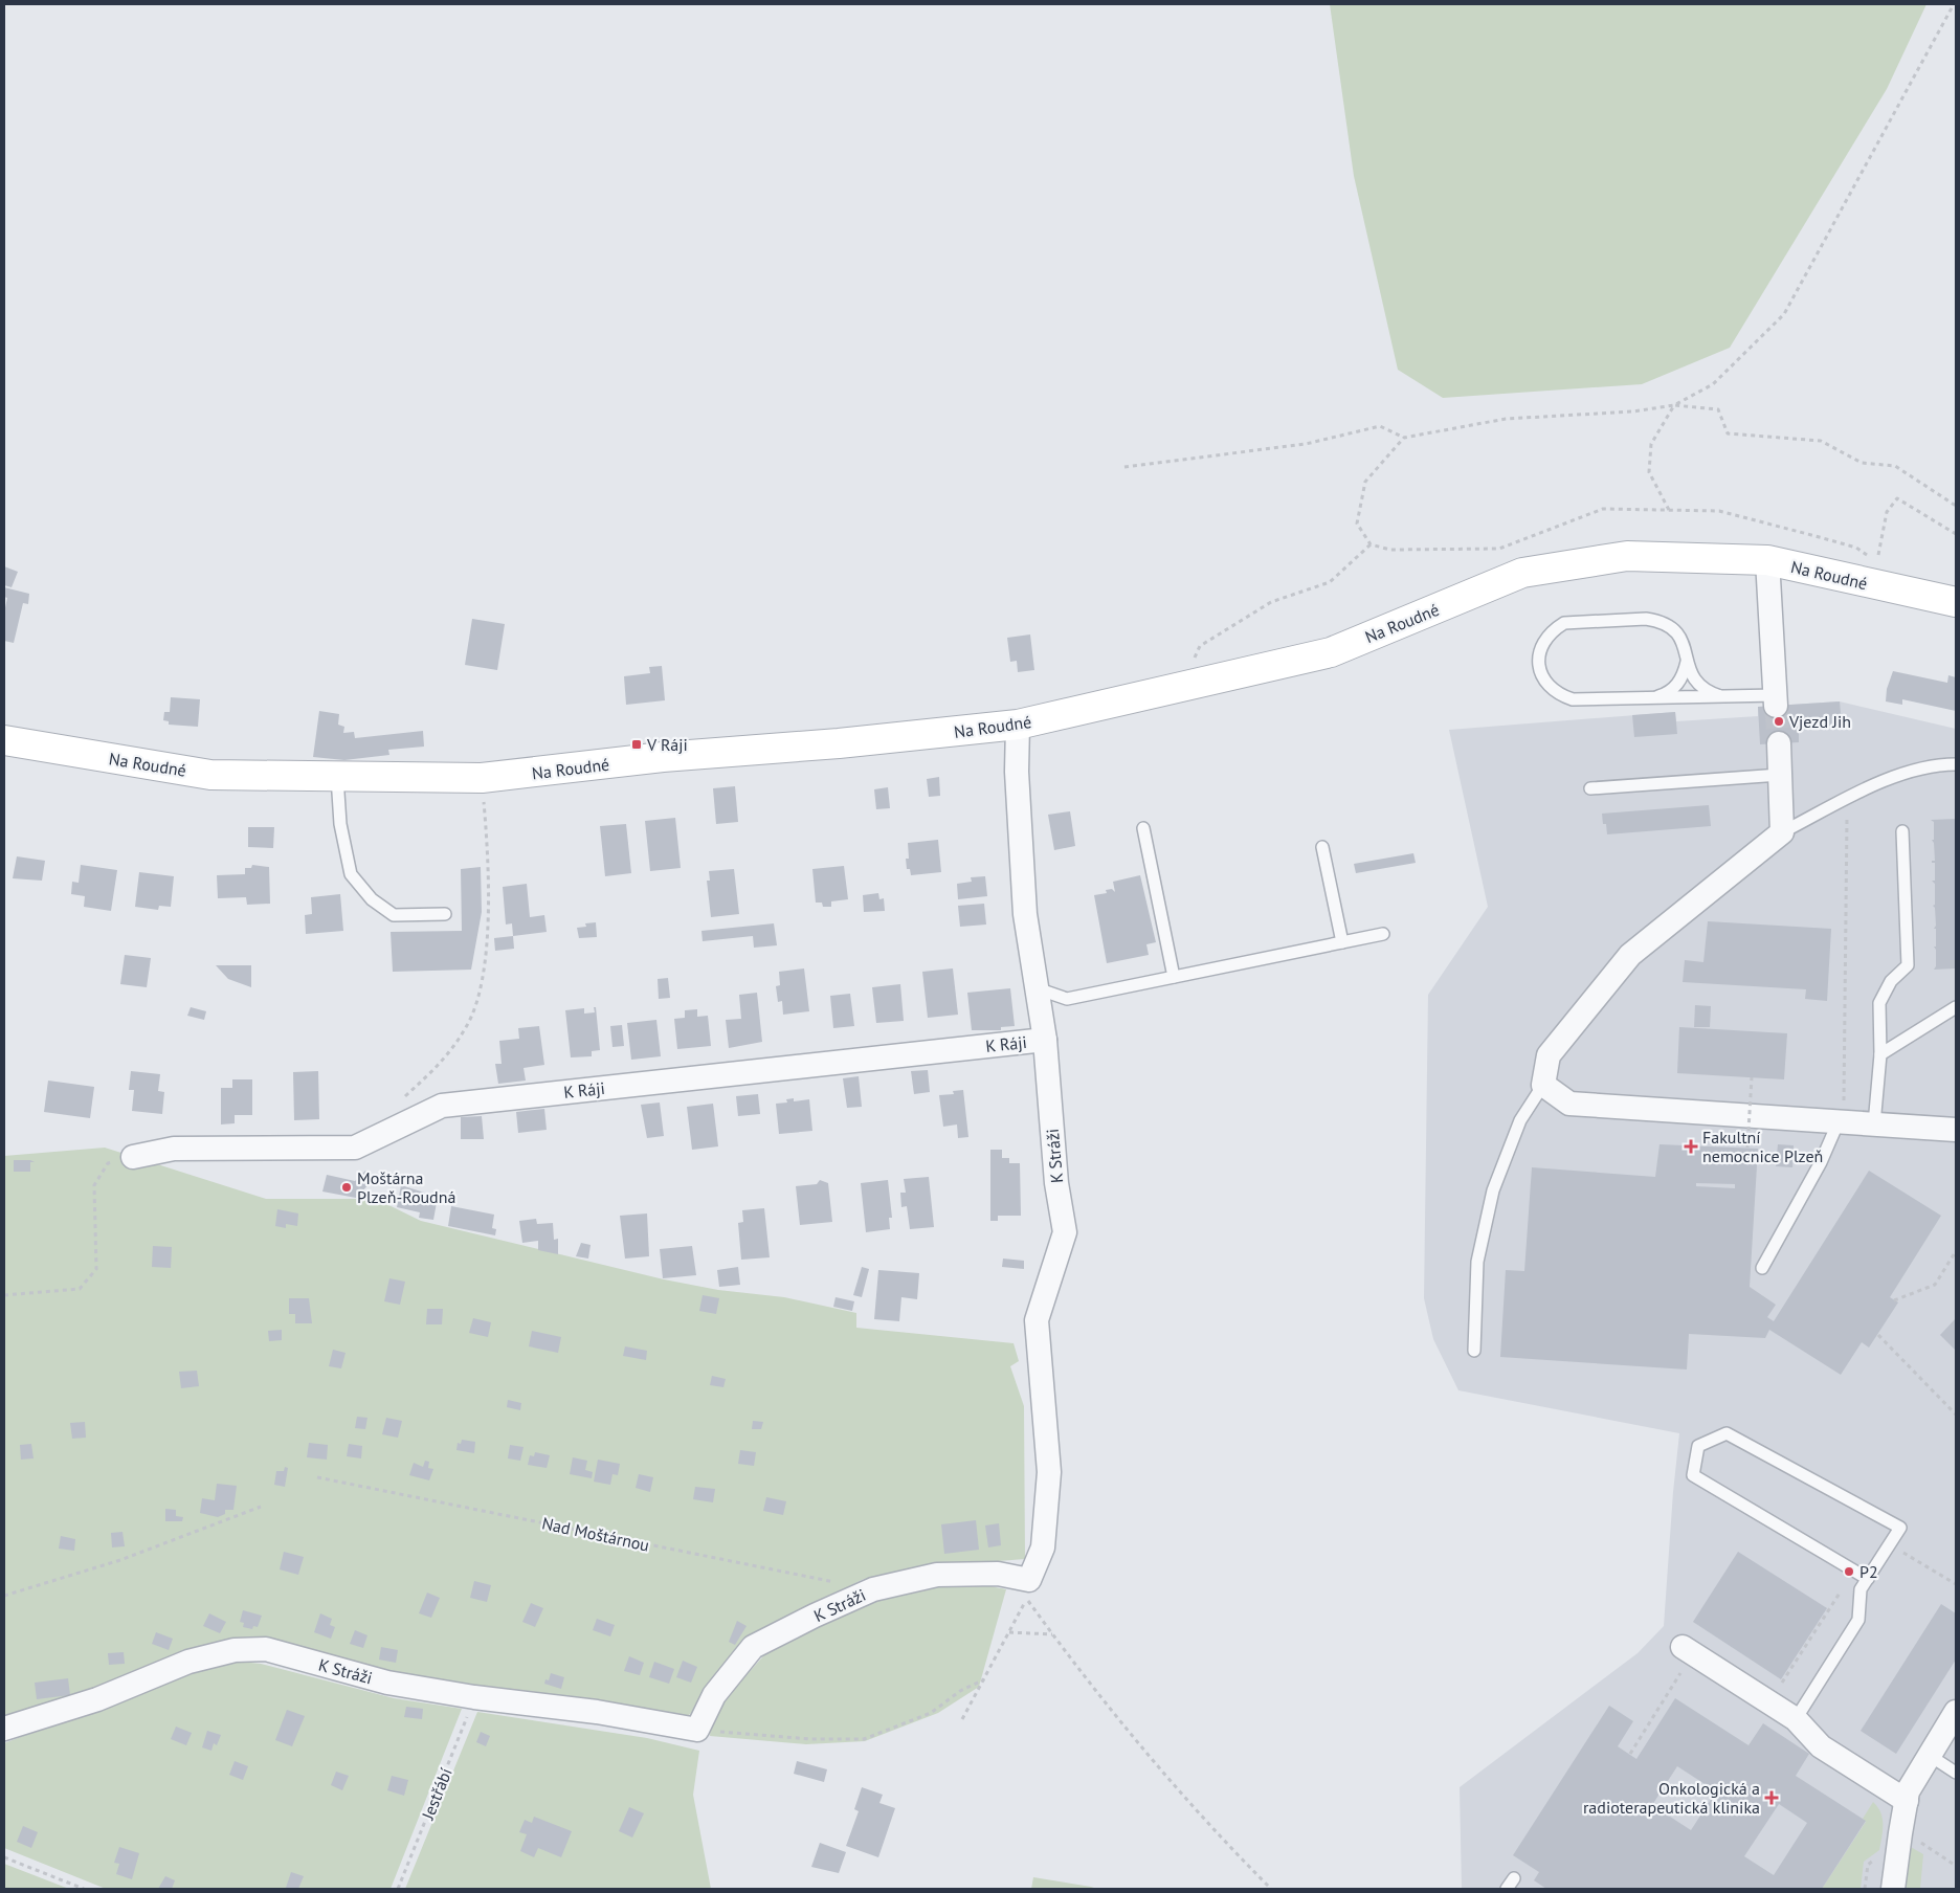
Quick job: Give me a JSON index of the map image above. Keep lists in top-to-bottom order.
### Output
{
  "streets": {
    "street": ["Na Roudné", "K Ráji", "K Stráži"],
    "path": ["Nad Moštárnou", "Jestřábí"]
  },
  "crossings": [
    ["Na Roudné", "K Stráži"],
    ["K Ráji", "K Stráži"],
    ["K Stráži", "Nad Moštárnou"],
    ["K Stráži", "Jestřábí"]
  ],
  "places": {
    "other": ["Vjezd Jih", "Moštárna Plzeň-Roudná", "P2"],
    "transit": ["V Ráji"],
    "health": ["Fakultní nemocnice Plzeň", "Onkologická a radioterapeutická klinika"]
  }
}
